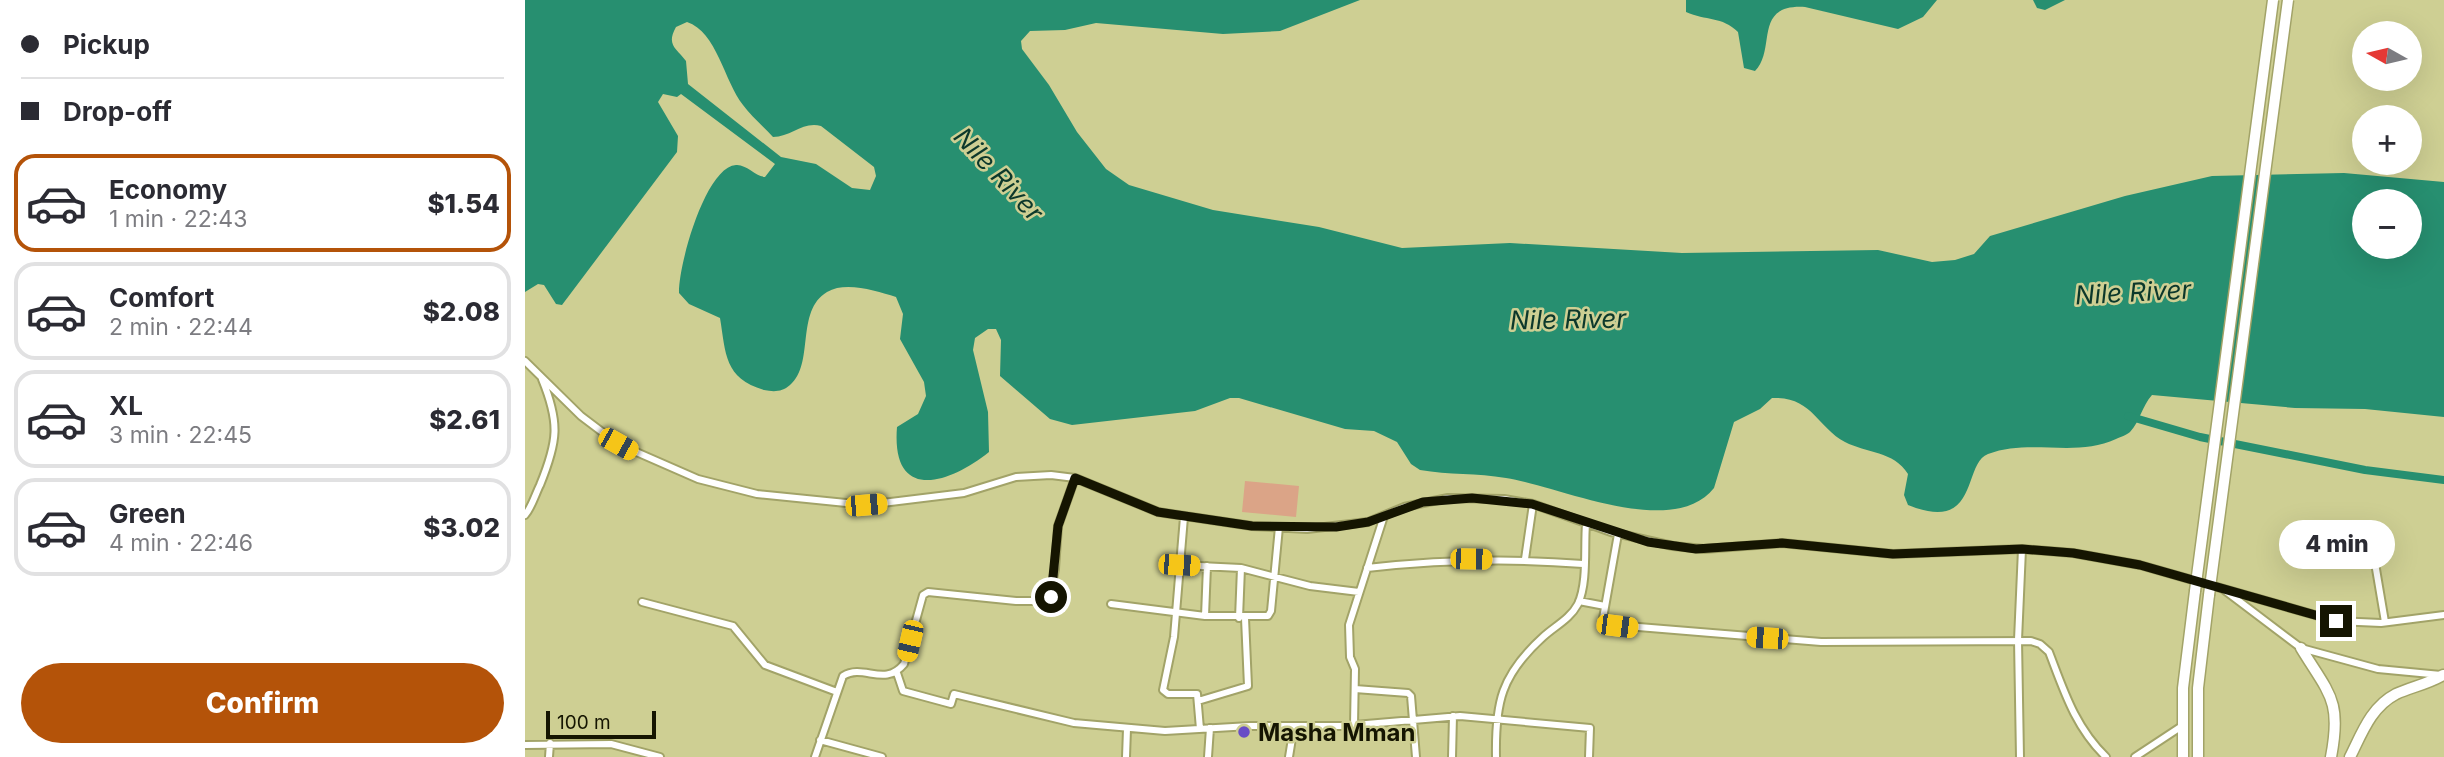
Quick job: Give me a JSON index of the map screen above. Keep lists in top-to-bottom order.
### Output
{
  "water": ["Nile River"],
  "places": ["Masha Mman"],
  "scale_bar": "100 m",
  "north": "left",
  "page": {
    "banner": ["Pickup", "Drop-off"],
    "map_buttons": ["+", "−"],
    "list": [
      {
        "name": "Economy",
        "note": "1 min · 22:43",
        "value": "$1.54"
      },
      {
        "name": "Comfort",
        "note": "2 min · 22:44",
        "value": "$2.08"
      },
      {
        "name": "XL",
        "note": "3 min · 22:45",
        "value": "$2.61"
      },
      {
        "name": "Green",
        "note": "4 min · 22:46",
        "value": "$3.02"
      }
    ],
    "bubble": "4 min",
    "buttons": "Confirm",
    "scale": "100 m"
  }
}
